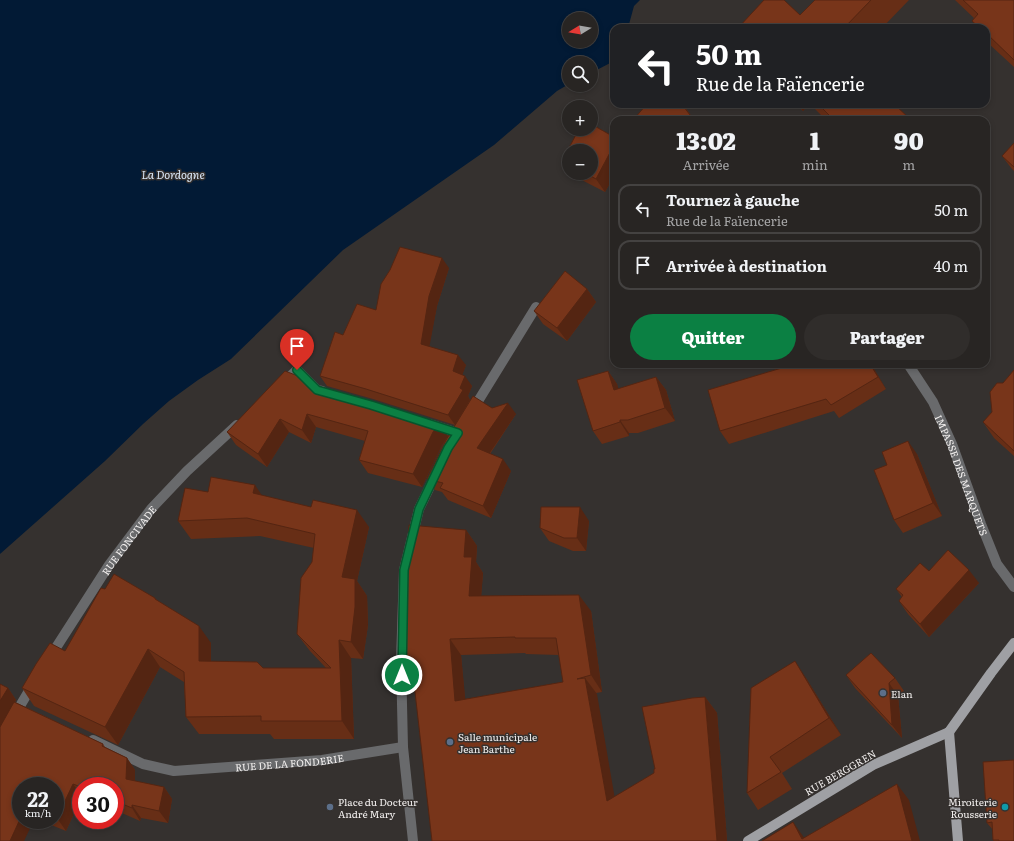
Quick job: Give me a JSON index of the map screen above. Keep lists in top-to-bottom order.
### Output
{
  "streets": {
    "main road": ["RUE BERGGREN"],
    "street": ["IMPASSE DES MARQUETS", "RUE FONCIVADE", "RUE DE LA FONDERIE"]
  },
  "water": ["La Dordogne"],
  "places": [
    "Elan",
    "Salle municipale Jean Barthe",
    "Place du Docteur André Mary",
    "Miroiterie Rousserie"
  ],
  "north": "left",
  "page": {
    "map_buttons": ["+", "−"],
    "turn": ["50 m", "Rue de la Faïencerie"],
    "eta": [
      "13:02",
      "Arrivée",
      "1",
      "min",
      "90",
      "m"
    ],
    "list": [
      {
        "name": "Tournez à gauche",
        "note": "Rue de la Faïencerie",
        "value": "50 m"
      },
      {
        "name": "Arrivée à destination",
        "value": "40 m"
      }
    ],
    "buttons": ["Quitter", "Partager"],
    "speed": "22 km/h",
    "limit": "30"
  }
}
